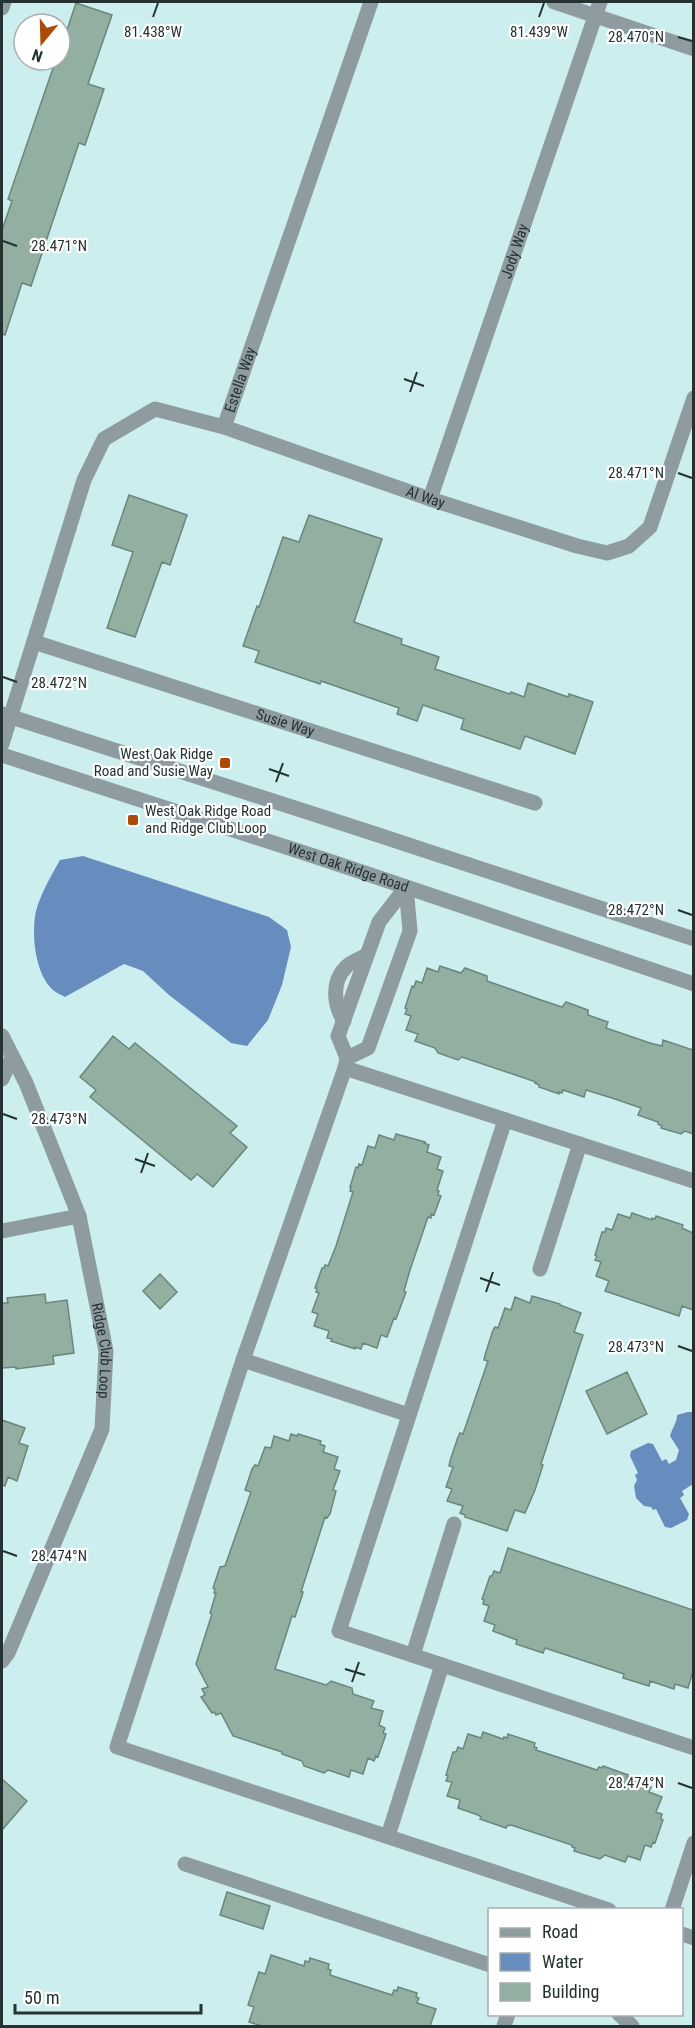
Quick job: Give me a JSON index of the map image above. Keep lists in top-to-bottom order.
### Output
{
  "streets": {
    "street": [
      "Jody Way",
      "Estella Way",
      "Al Way",
      "Susie Way",
      "West Oak Ridge Road",
      "Ridge Club Loop"
    ]
  },
  "crossings": [
    ["Jody Way", "Al Way"],
    ["Estella Way", "Al Way"],
    ["Estella Way", "Susie Way"]
  ],
  "places": {
    "transit": ["West Oak Ridge Road and Susie Way", "West Oak Ridge Road and Ridge Club Loop"]
  },
  "legend": ["Road", "Water", "Building"],
  "scale_bar": "50 m",
  "north": "bottom",
  "coordinates": [
    "81.438°W",
    "81.439°W",
    "28.470°N",
    "28.471°N",
    "28.472°N",
    "28.473°N",
    "28.474°N"
  ]
}
